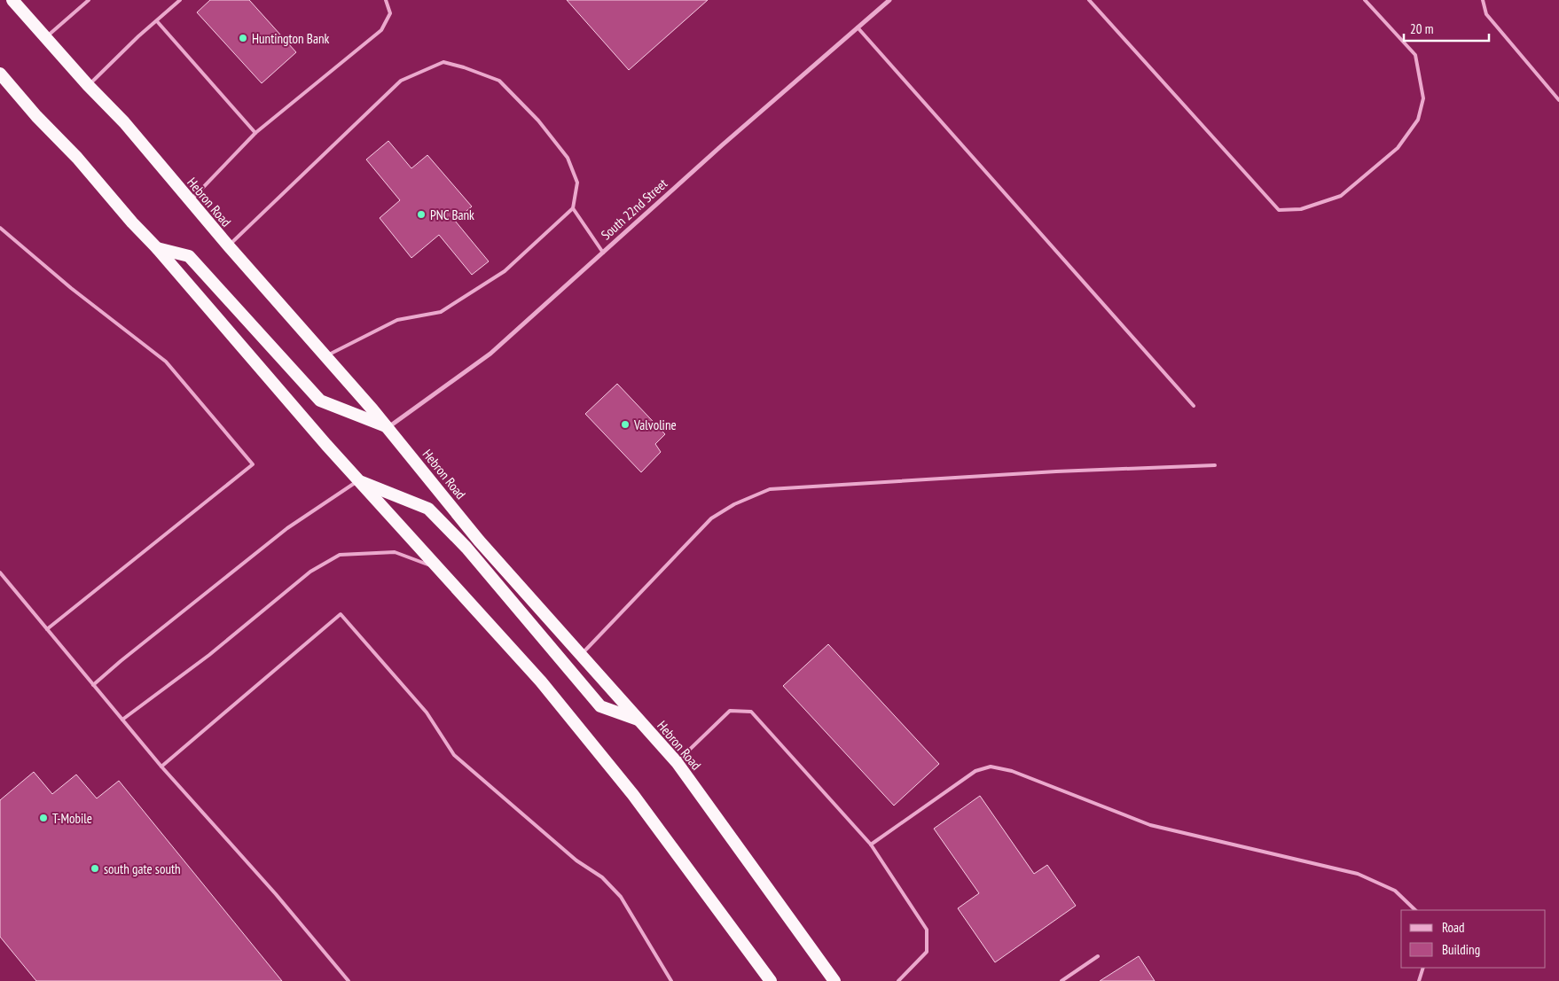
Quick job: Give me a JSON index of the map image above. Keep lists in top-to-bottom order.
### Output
{
  "streets": {
    "highway": ["Hebron Road"],
    "street": ["South 22nd Street"]
  },
  "crossings": [
    ["Hebron Road", "South 22nd Street"]
  ],
  "places": [
    "Huntington Bank",
    "PNC Bank",
    "Valvoline",
    "T-Mobile",
    "south gate south"
  ],
  "legend": ["Road", "Building"],
  "scale_bar": "20 m"
}
